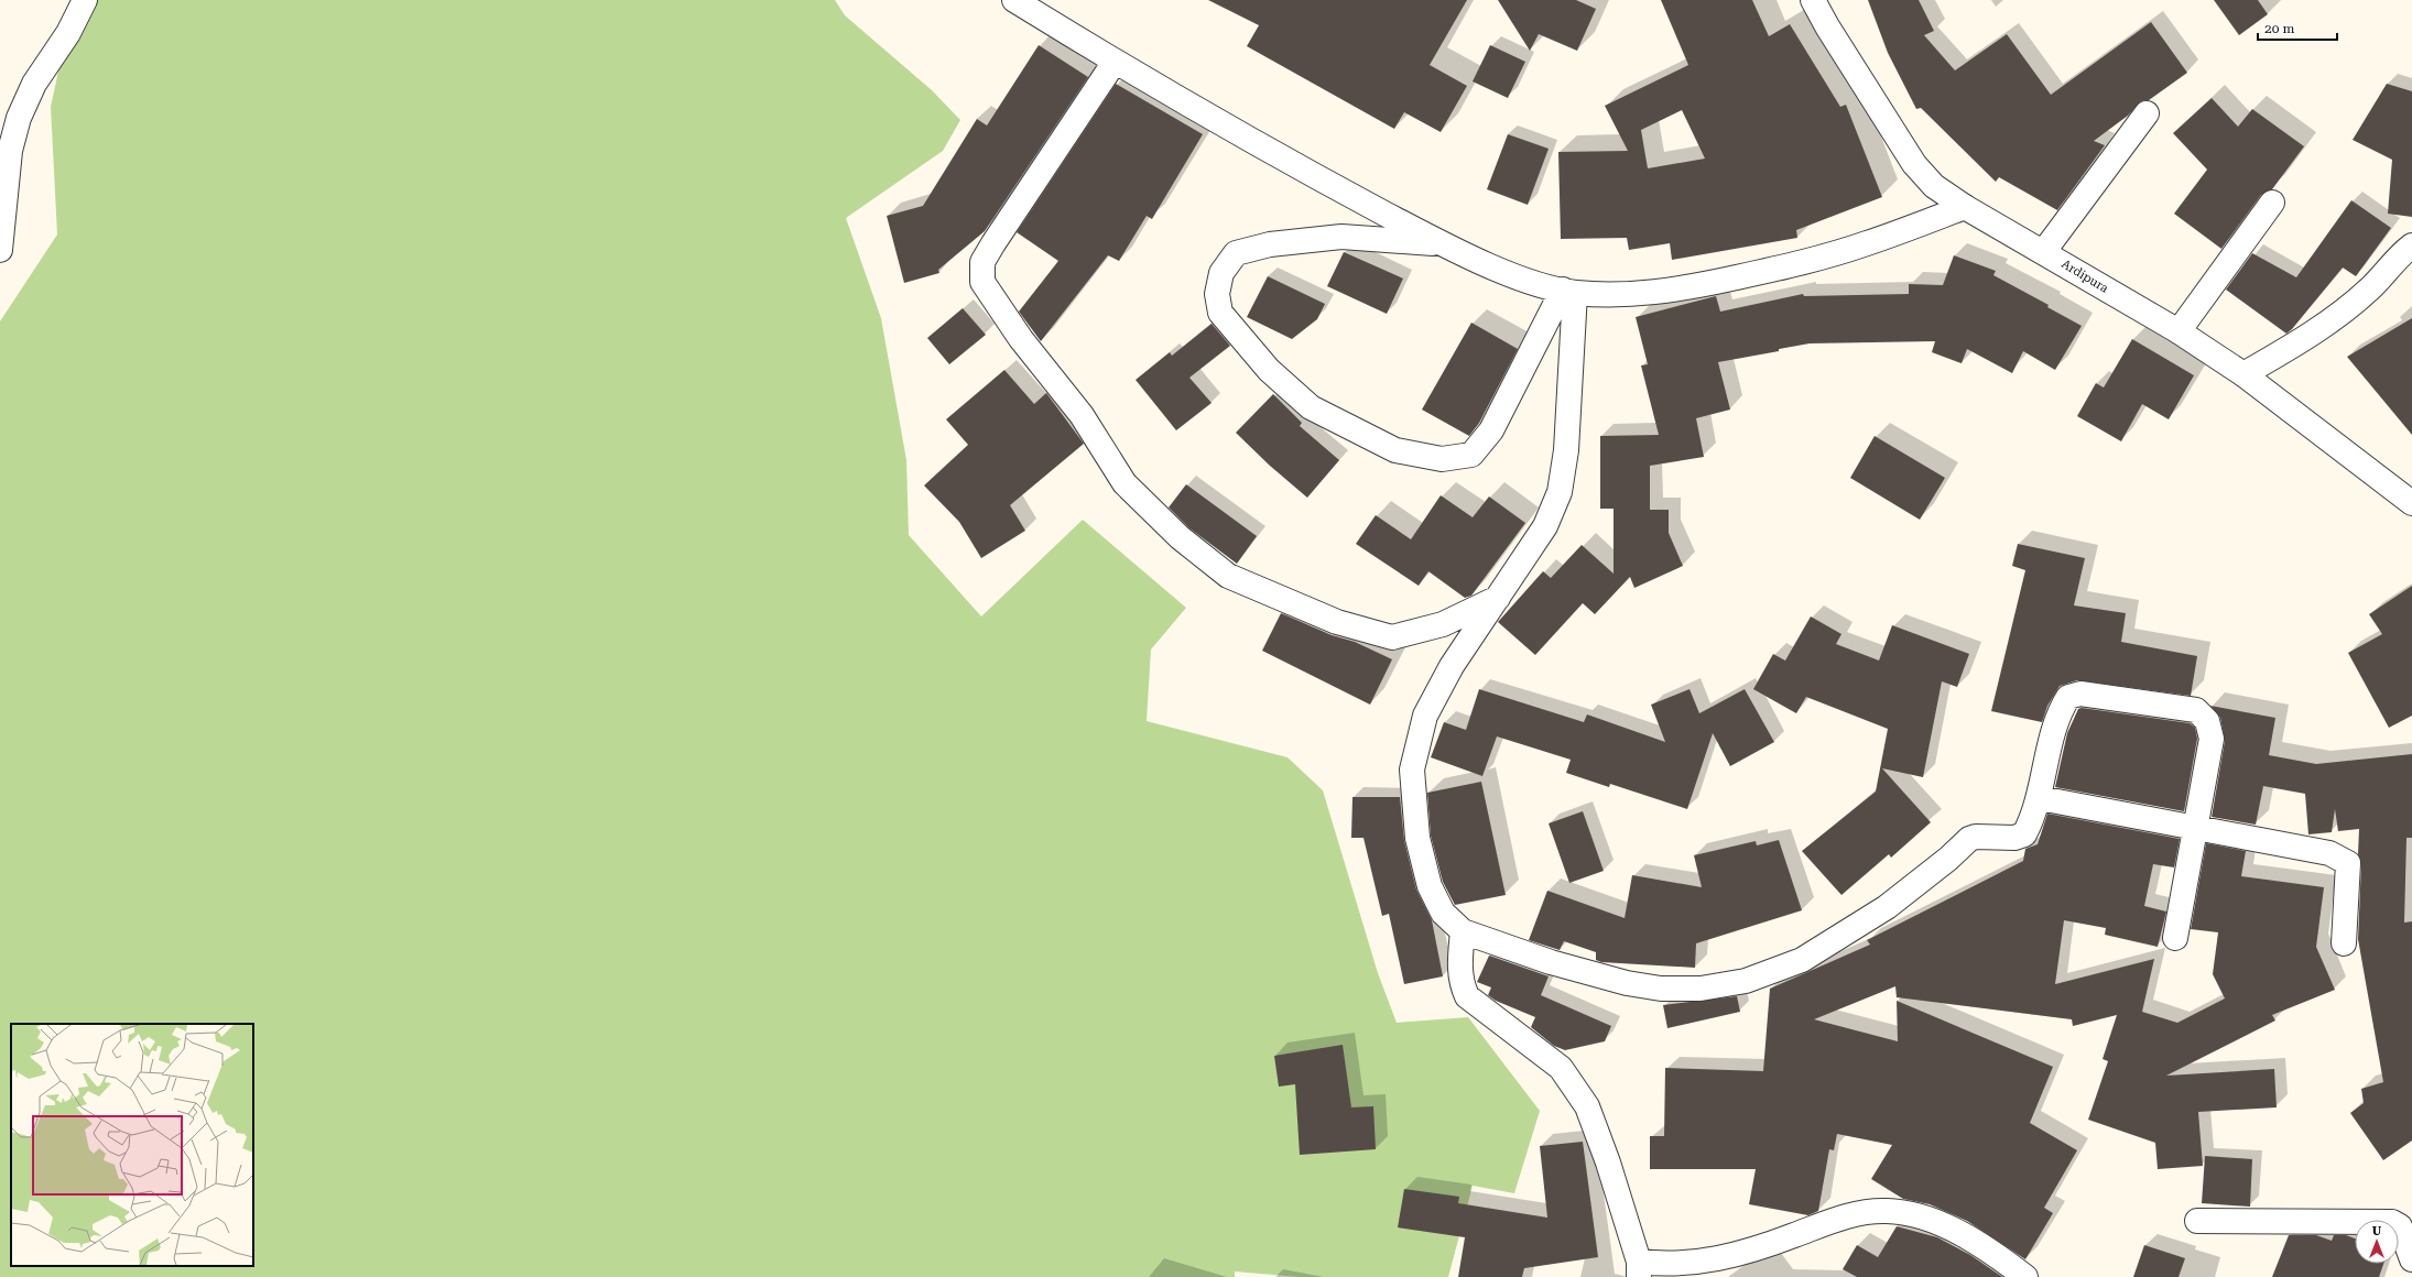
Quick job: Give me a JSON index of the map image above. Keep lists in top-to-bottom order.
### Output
{
  "streets": {
    "street": ["Ardipura"]
  },
  "scale_bar": "20 m",
  "north": "top"
}
